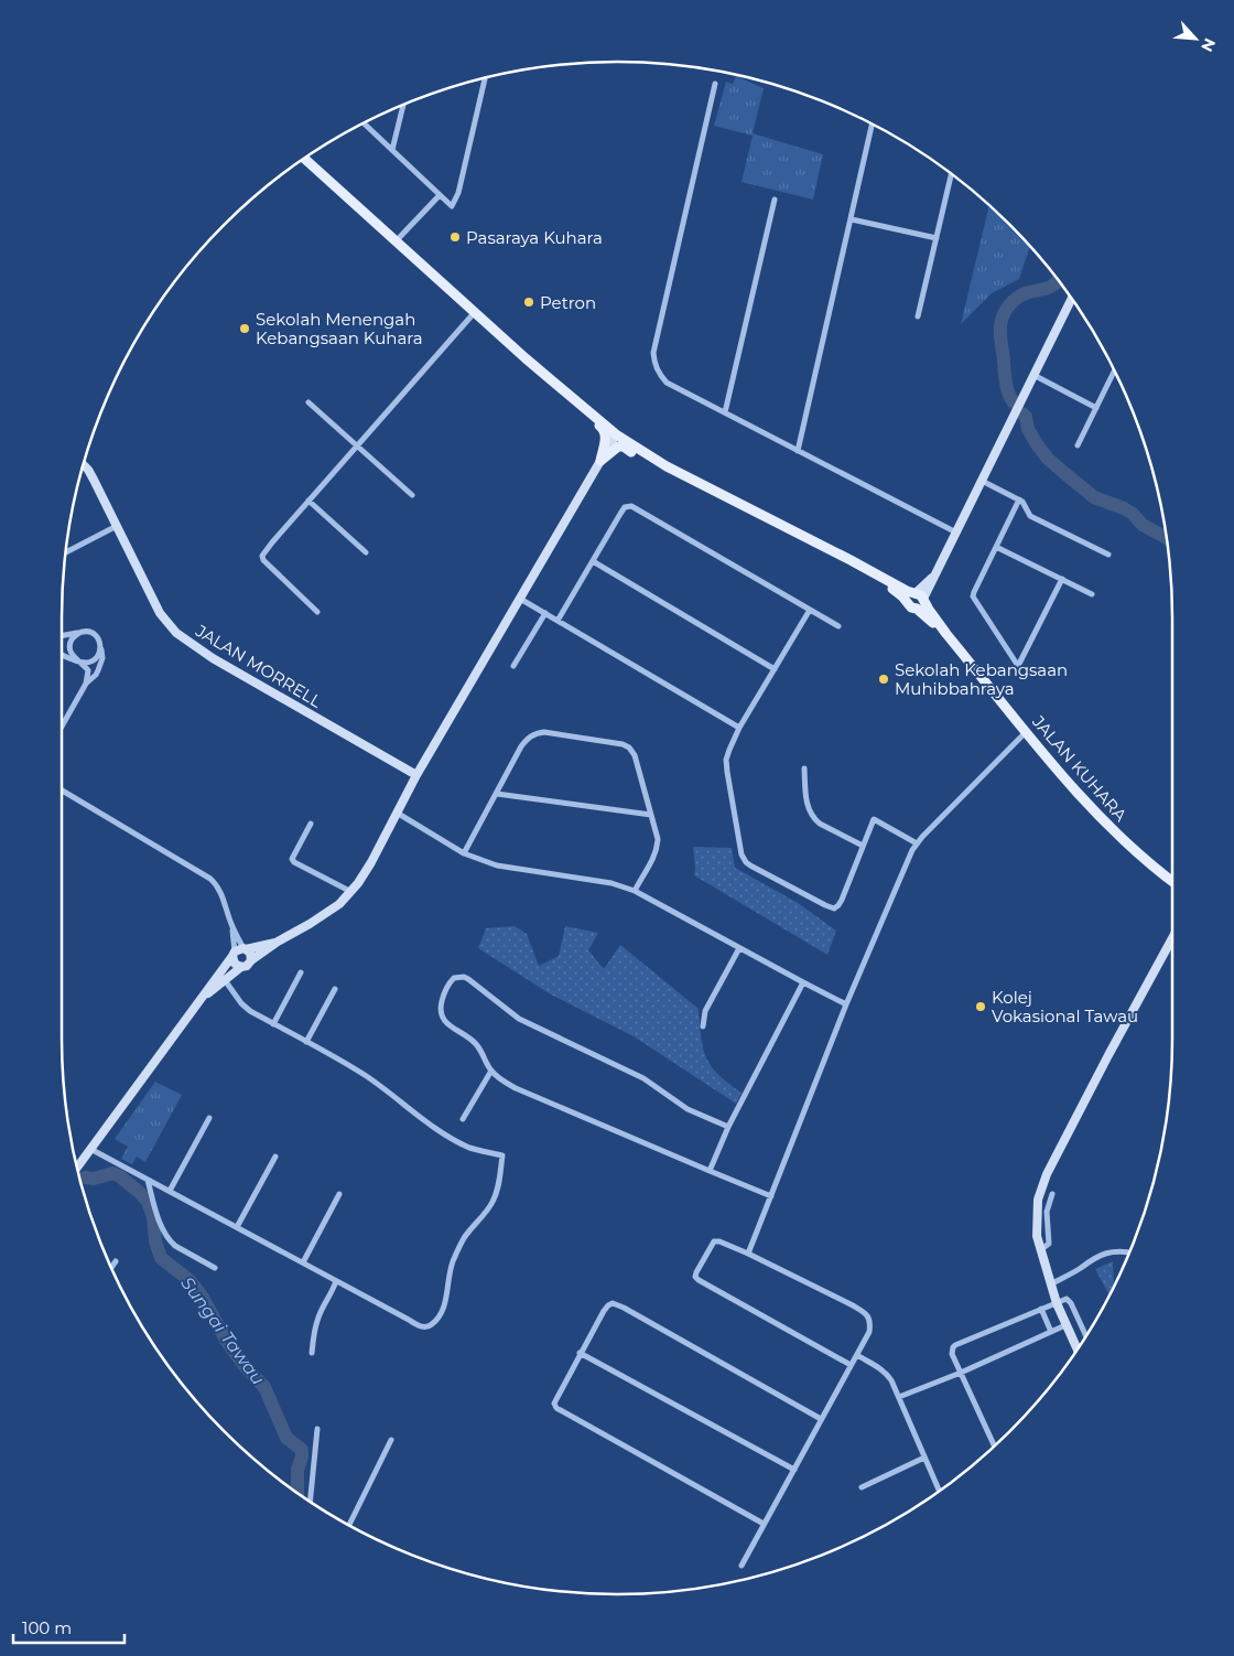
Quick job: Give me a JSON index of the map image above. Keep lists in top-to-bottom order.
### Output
{
  "streets": {
    "main road": ["JALAN KUHARA"],
    "street": ["JALAN MORRELL"]
  },
  "water": ["Sungai Tawau"],
  "places": [
    "Pasaraya Kuhara",
    "Petron",
    "Sekolah Menengah Kebangsaan Kuhara",
    "Sekolah Kebangsaan Muhibbahraya",
    "Kolej Vokasional Tawau"
  ],
  "scale_bar": "100 m",
  "north": "bottom right"
}
